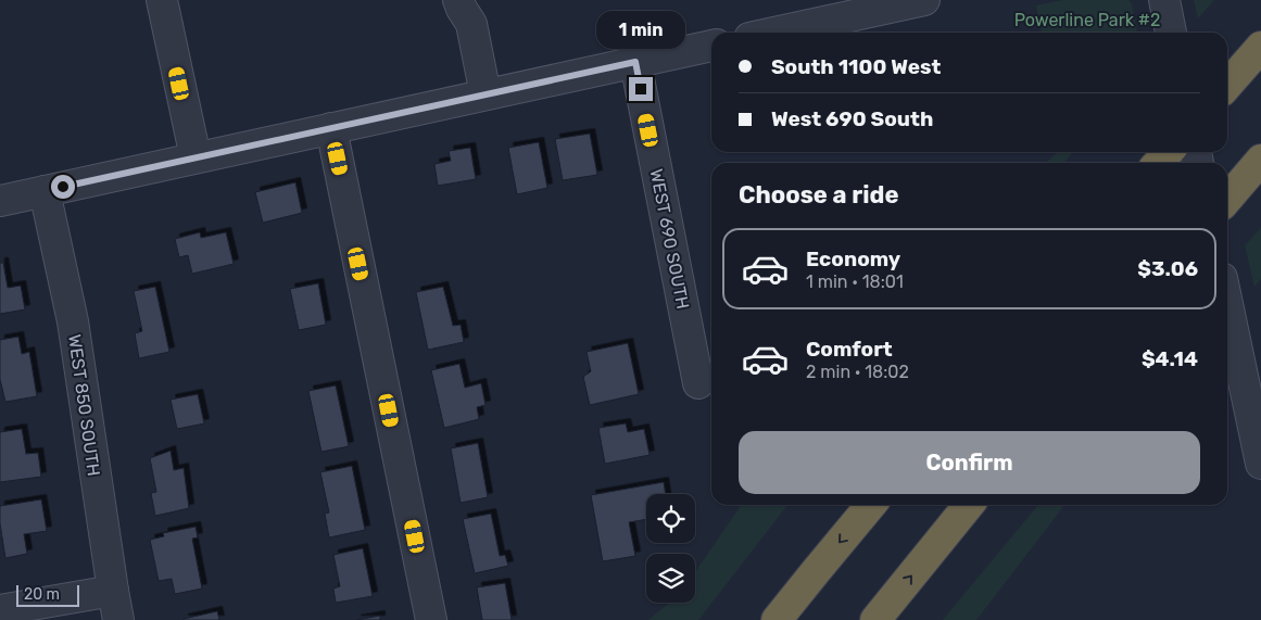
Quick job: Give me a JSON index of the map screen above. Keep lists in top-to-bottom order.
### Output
{
  "streets": {
    "street": ["WEST 690 SOUTH", "WEST 850 SOUTH"]
  },
  "parks": ["Powerline Park #2"],
  "scale_bar": "20 m",
  "page": {
    "bubble": "1 min",
    "banner": ["South 1100 West", "West 690 South"],
    "heading": "Choose a ride",
    "list": [
      {
        "name": "Economy",
        "note": "1 min · 18:01",
        "value": "$3.06"
      },
      {
        "name": "Comfort",
        "note": "2 min · 18:02",
        "value": "$4.14"
      }
    ],
    "buttons": "Confirm",
    "scale": "20 m"
  }
}
